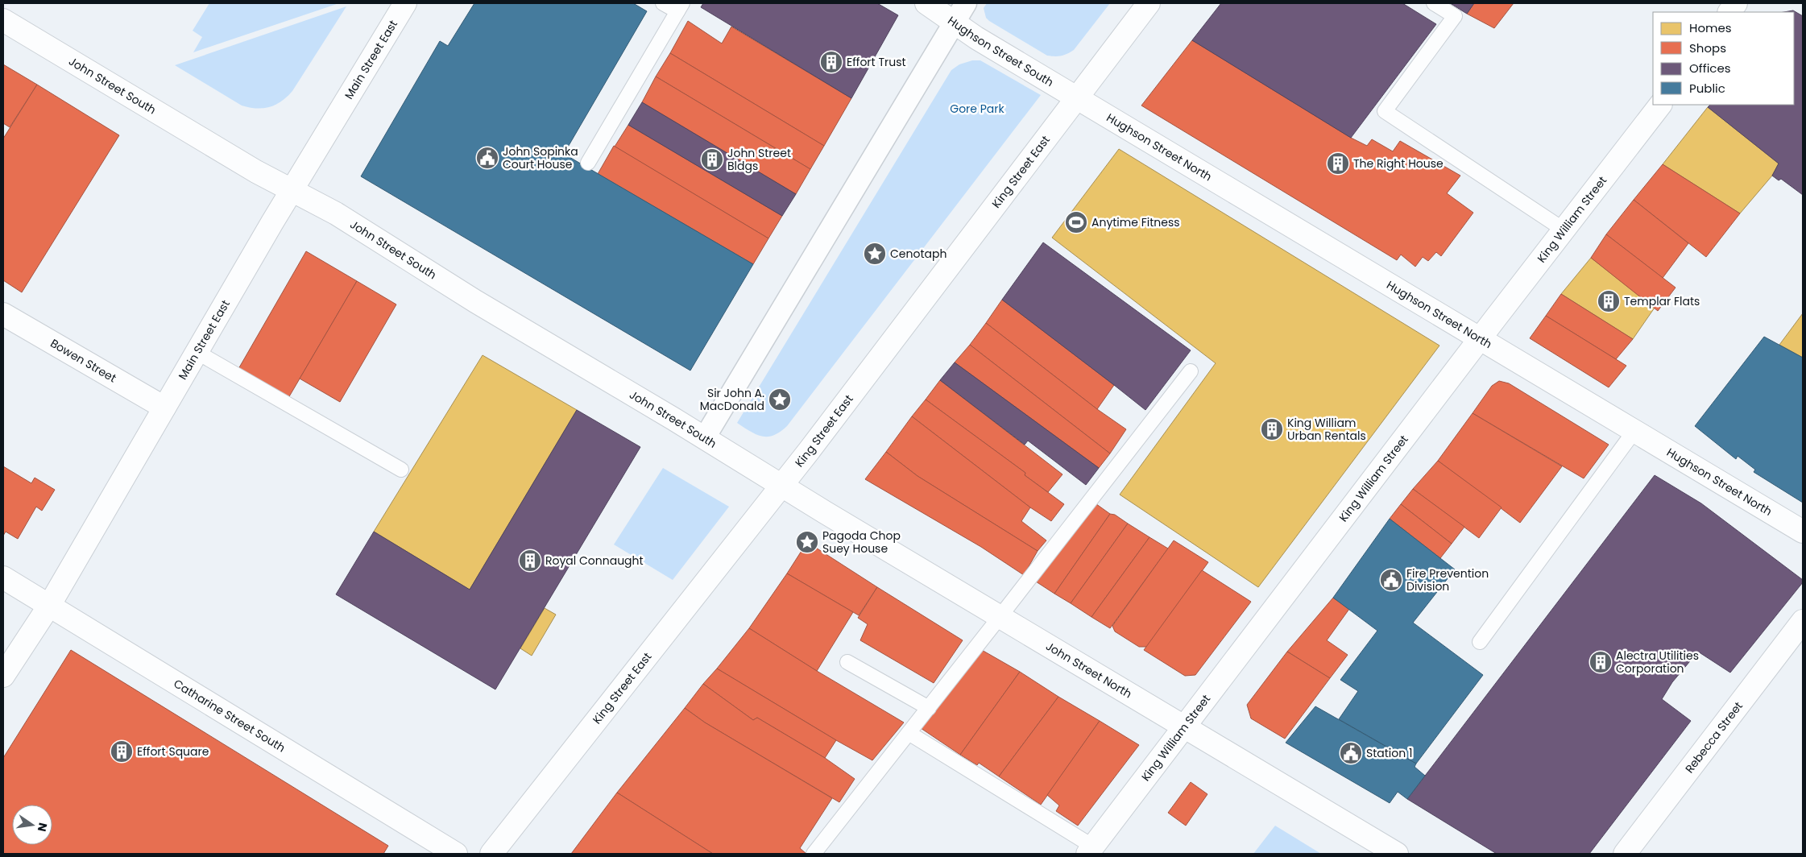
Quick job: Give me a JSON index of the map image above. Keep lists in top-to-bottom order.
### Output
{
  "streets": {
    "main road": [
      "Hughson Street South",
      "Main Street East",
      "John Street South",
      "Hughson Street North",
      "King Street East",
      "King William Street",
      "Bowen Street",
      "John Street North",
      "Catharine Street South",
      "Rebecca Street"
    ]
  },
  "crossings": [
    ["Hughson Street South", "Hughson Street North"],
    ["Hughson Street South", "King Street East"],
    ["Main Street East", "John Street South"],
    ["Main Street East", "Bowen Street"],
    ["Main Street East", "Catharine Street South"],
    ["John Street South", "King Street East"],
    ["John Street South", "John Street North"],
    ["Hughson Street North", "King Street East"],
    ["Hughson Street North", "King William Street"],
    ["King Street East", "John Street North"],
    ["King William Street", "John Street North"]
  ],
  "parks": ["Gore Park"],
  "places": {
    "building": [
      "Effort Trust",
      "John Street Bldgs",
      "The Right House",
      "Templar Flats",
      "King William Urban Rentals",
      "Royal Connaught",
      "Alectra Utilities Corporation",
      "Effort Square"
    ],
    "public building": ["John Sopinka Court House", "Fire Prevention Division", "Station 1"],
    "sports": ["Anytime Fitness"],
    "place": ["Cenotaph", "Sir John A. MacDonald", "Pagoda Chop Suey House"]
  },
  "legend": [
    "Homes",
    "Shops",
    "Offices",
    "Public"
  ],
  "north": "right"
}
